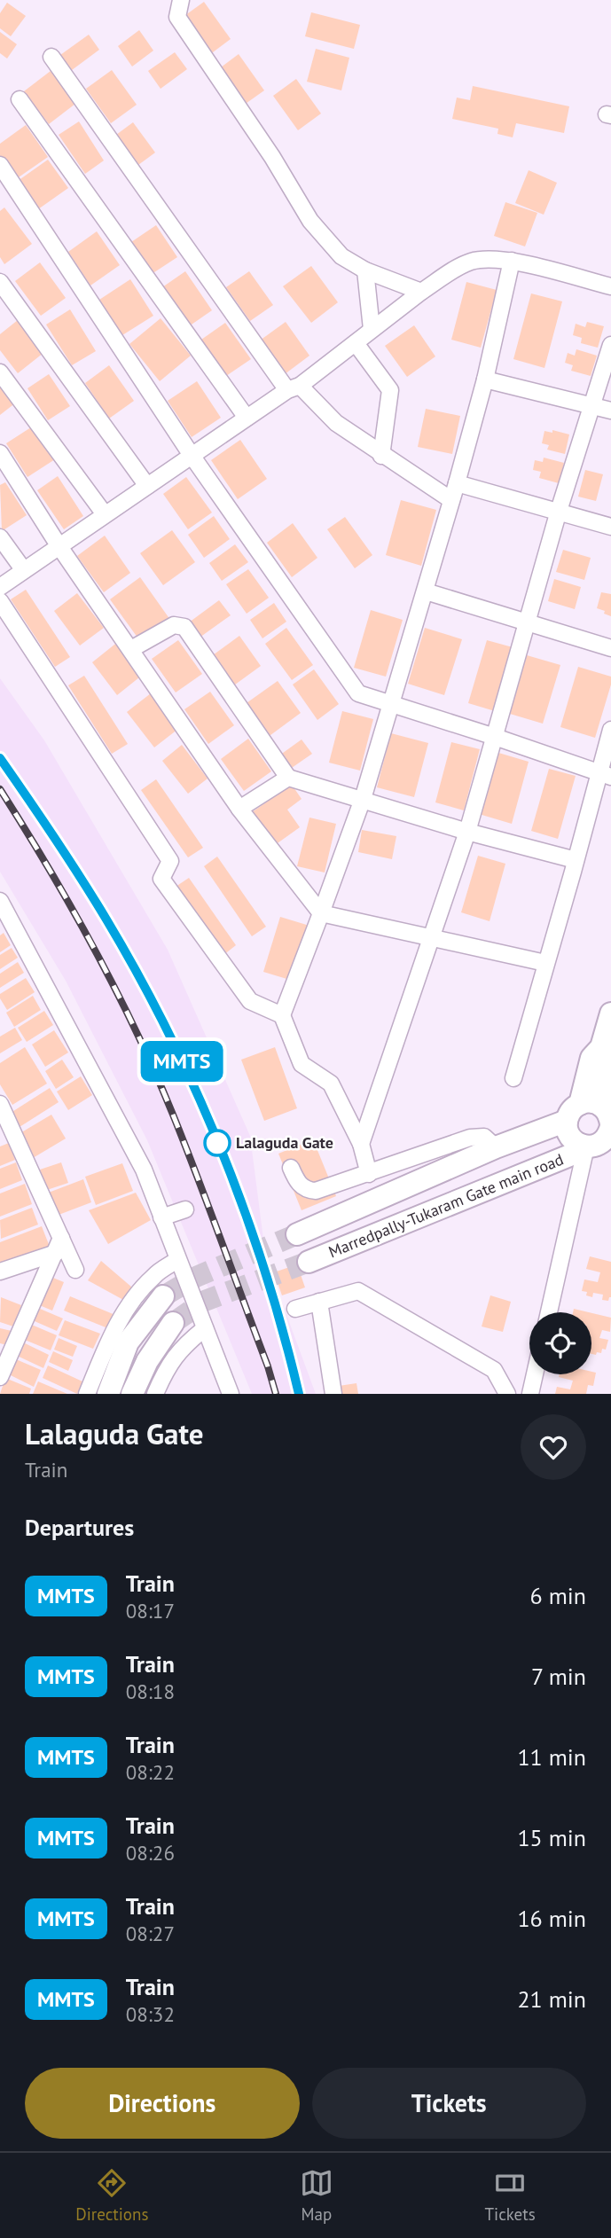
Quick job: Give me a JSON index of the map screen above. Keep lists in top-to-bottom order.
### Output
{
  "streets": {
    "street": ["Marredpally-Tukaram Gate main road"]
  },
  "places": ["Lalaguda Gate"],
  "page": {
    "on_map": "MMTS",
    "heading": [
      ["Lalaguda Gate", "Train"],
      "Departures"
    ],
    "list": [
      {
        "mark": "MMTS",
        "name": "Train",
        "note": "08:17",
        "value": "6 min"
      },
      {
        "mark": "MMTS",
        "name": "Train",
        "note": "08:18",
        "value": "7 min"
      },
      {
        "mark": "MMTS",
        "name": "Train",
        "note": "08:22",
        "value": "11 min"
      },
      {
        "mark": "MMTS",
        "name": "Train",
        "note": "08:26",
        "value": "15 min"
      },
      {
        "mark": "MMTS",
        "name": "Train",
        "note": "08:27",
        "value": "16 min"
      },
      {
        "mark": "MMTS",
        "name": "Train",
        "note": "08:32",
        "value": "21 min"
      }
    ],
    "buttons": ["Directions", "Tickets"],
    "tabs": ["Directions", "Map", "Tickets"]
  }
}
